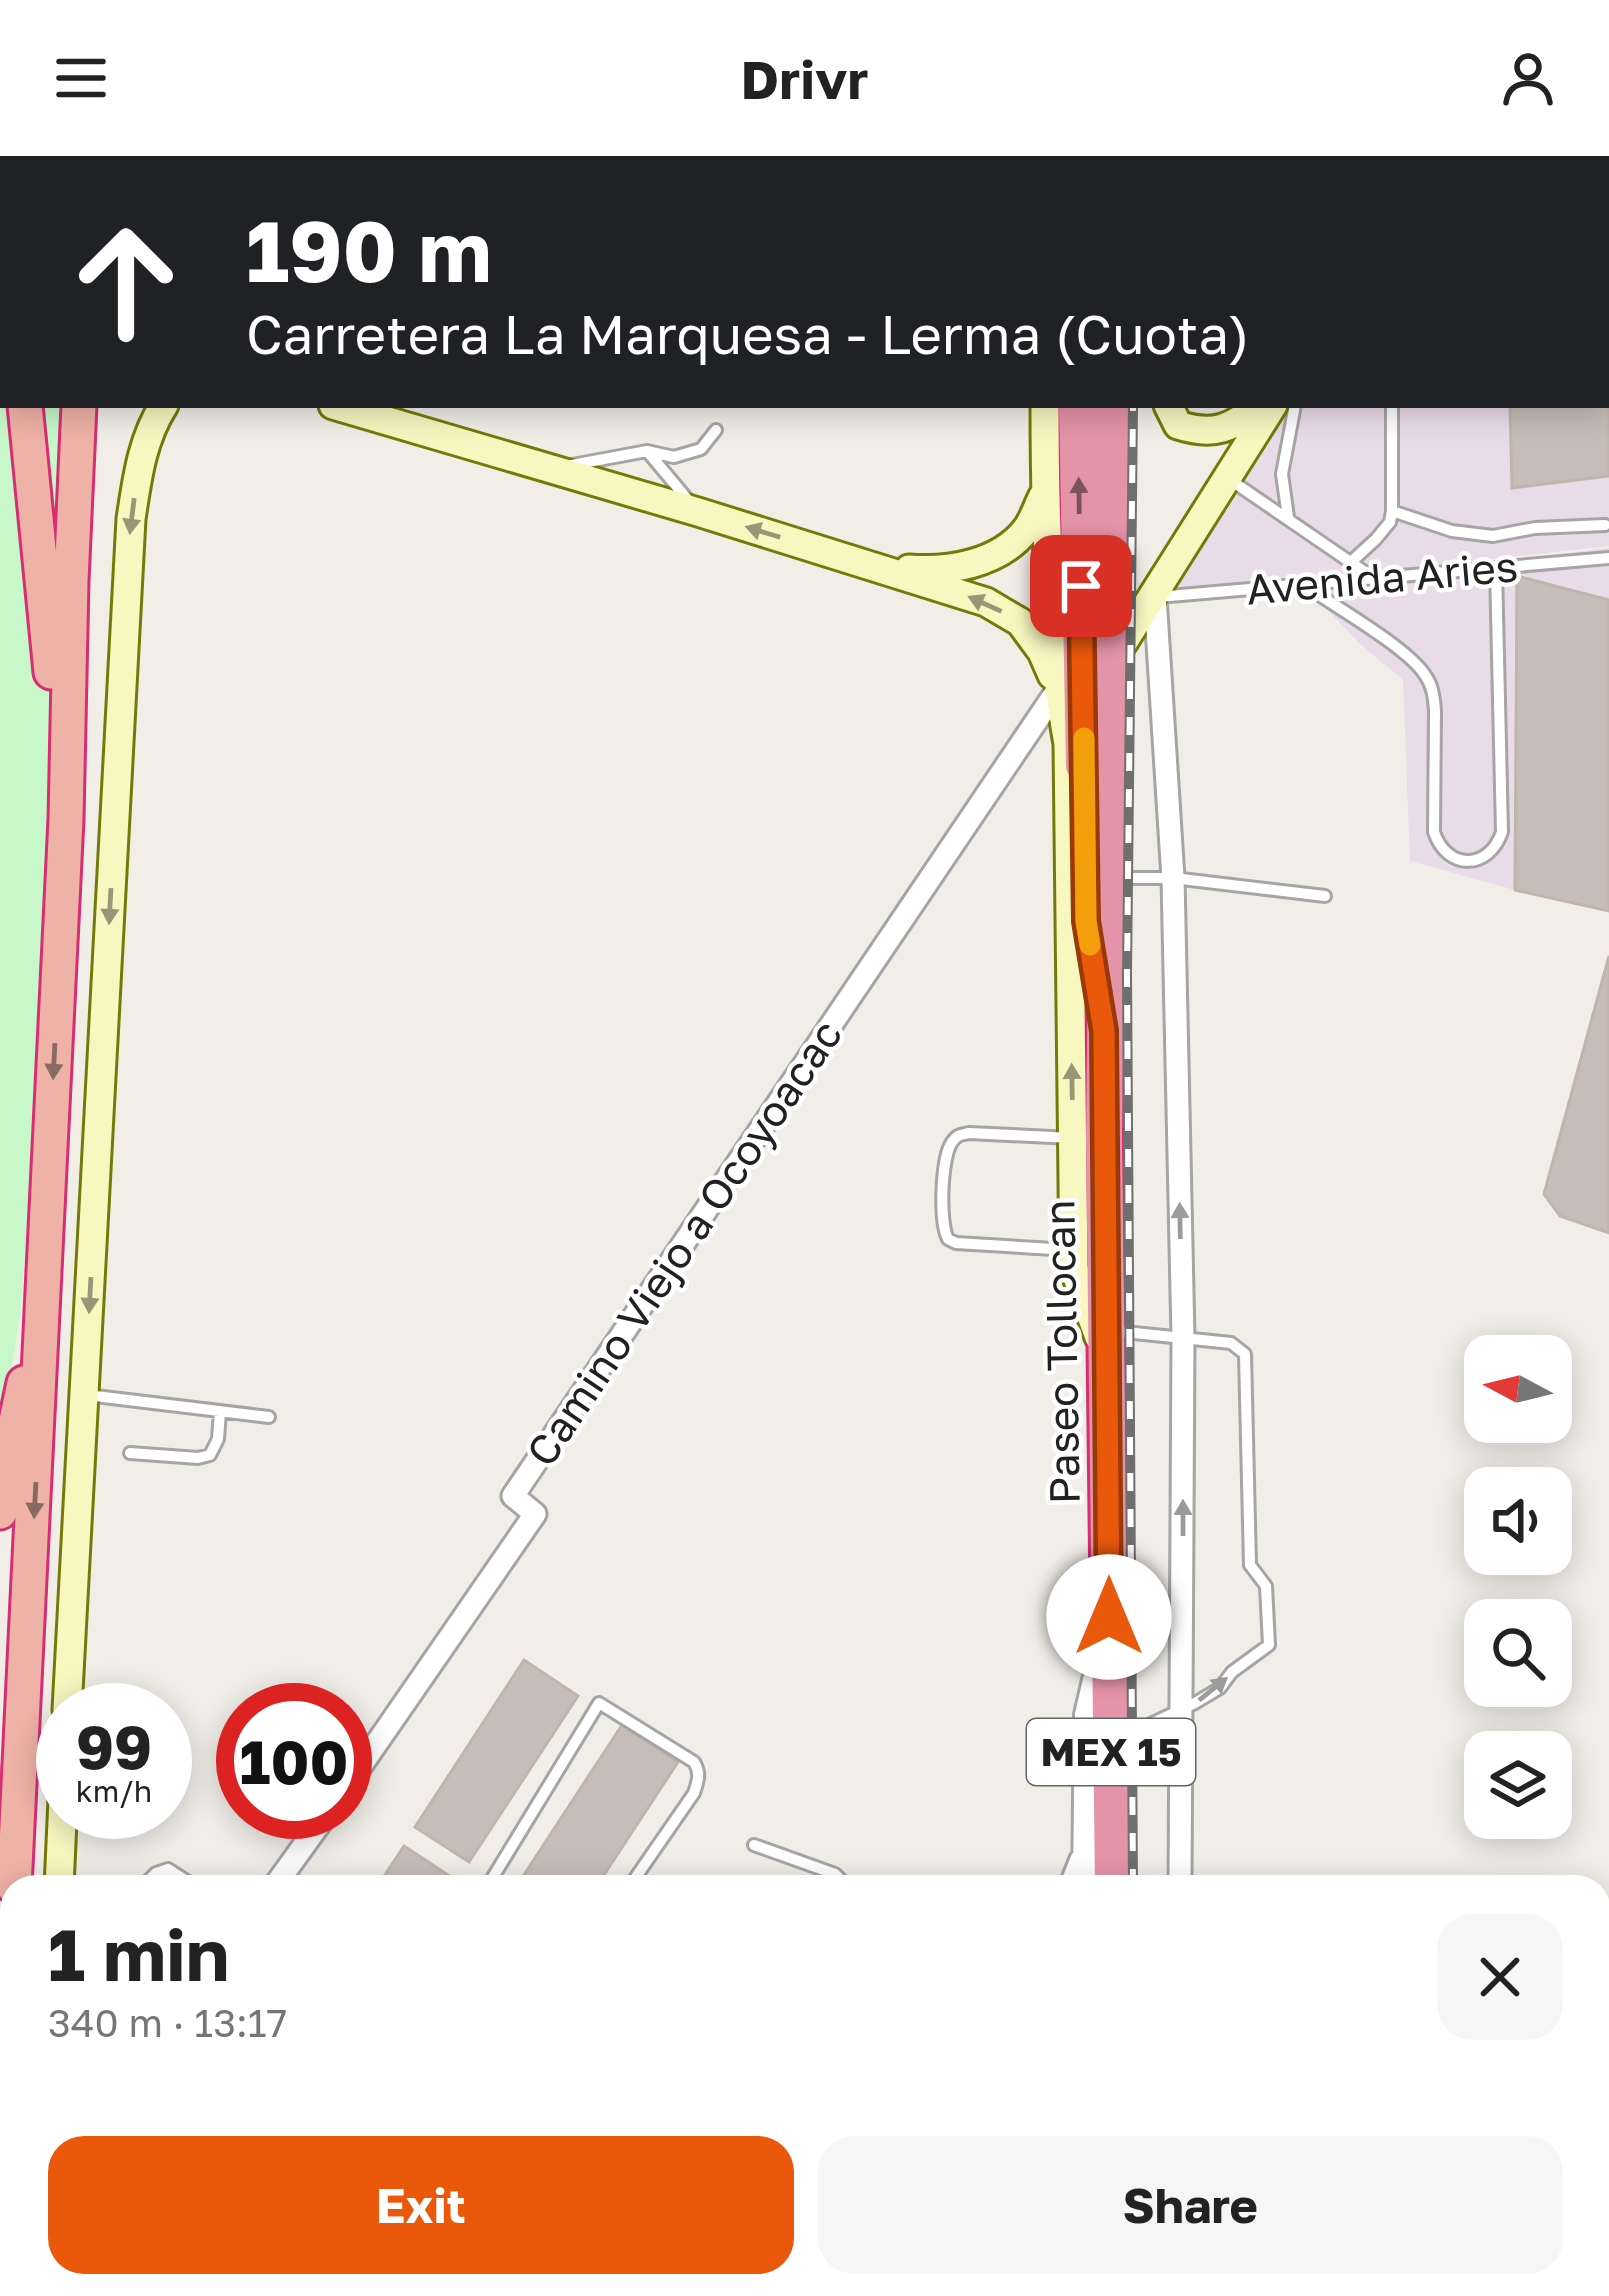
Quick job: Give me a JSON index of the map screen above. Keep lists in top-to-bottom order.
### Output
{
  "streets": {
    "highway": ["Paseo Tollocan", "MEX 15"],
    "street": ["Camino Viejo a Ocoyoacac"],
    "lane": ["Avenida Aries"]
  },
  "crossings": [
    ["Paseo Tollocan", "MEX 15"]
  ],
  "north": "left",
  "page": {
    "header": "Drivr",
    "turn": ["190 m", "Carretera La Marquesa - Lerma (Cuota)"],
    "speed": "99 km/h",
    "limit": "100",
    "heading": ["1 min", "340 m · 13:17"],
    "buttons": ["Exit", "Share"]
  }
}
